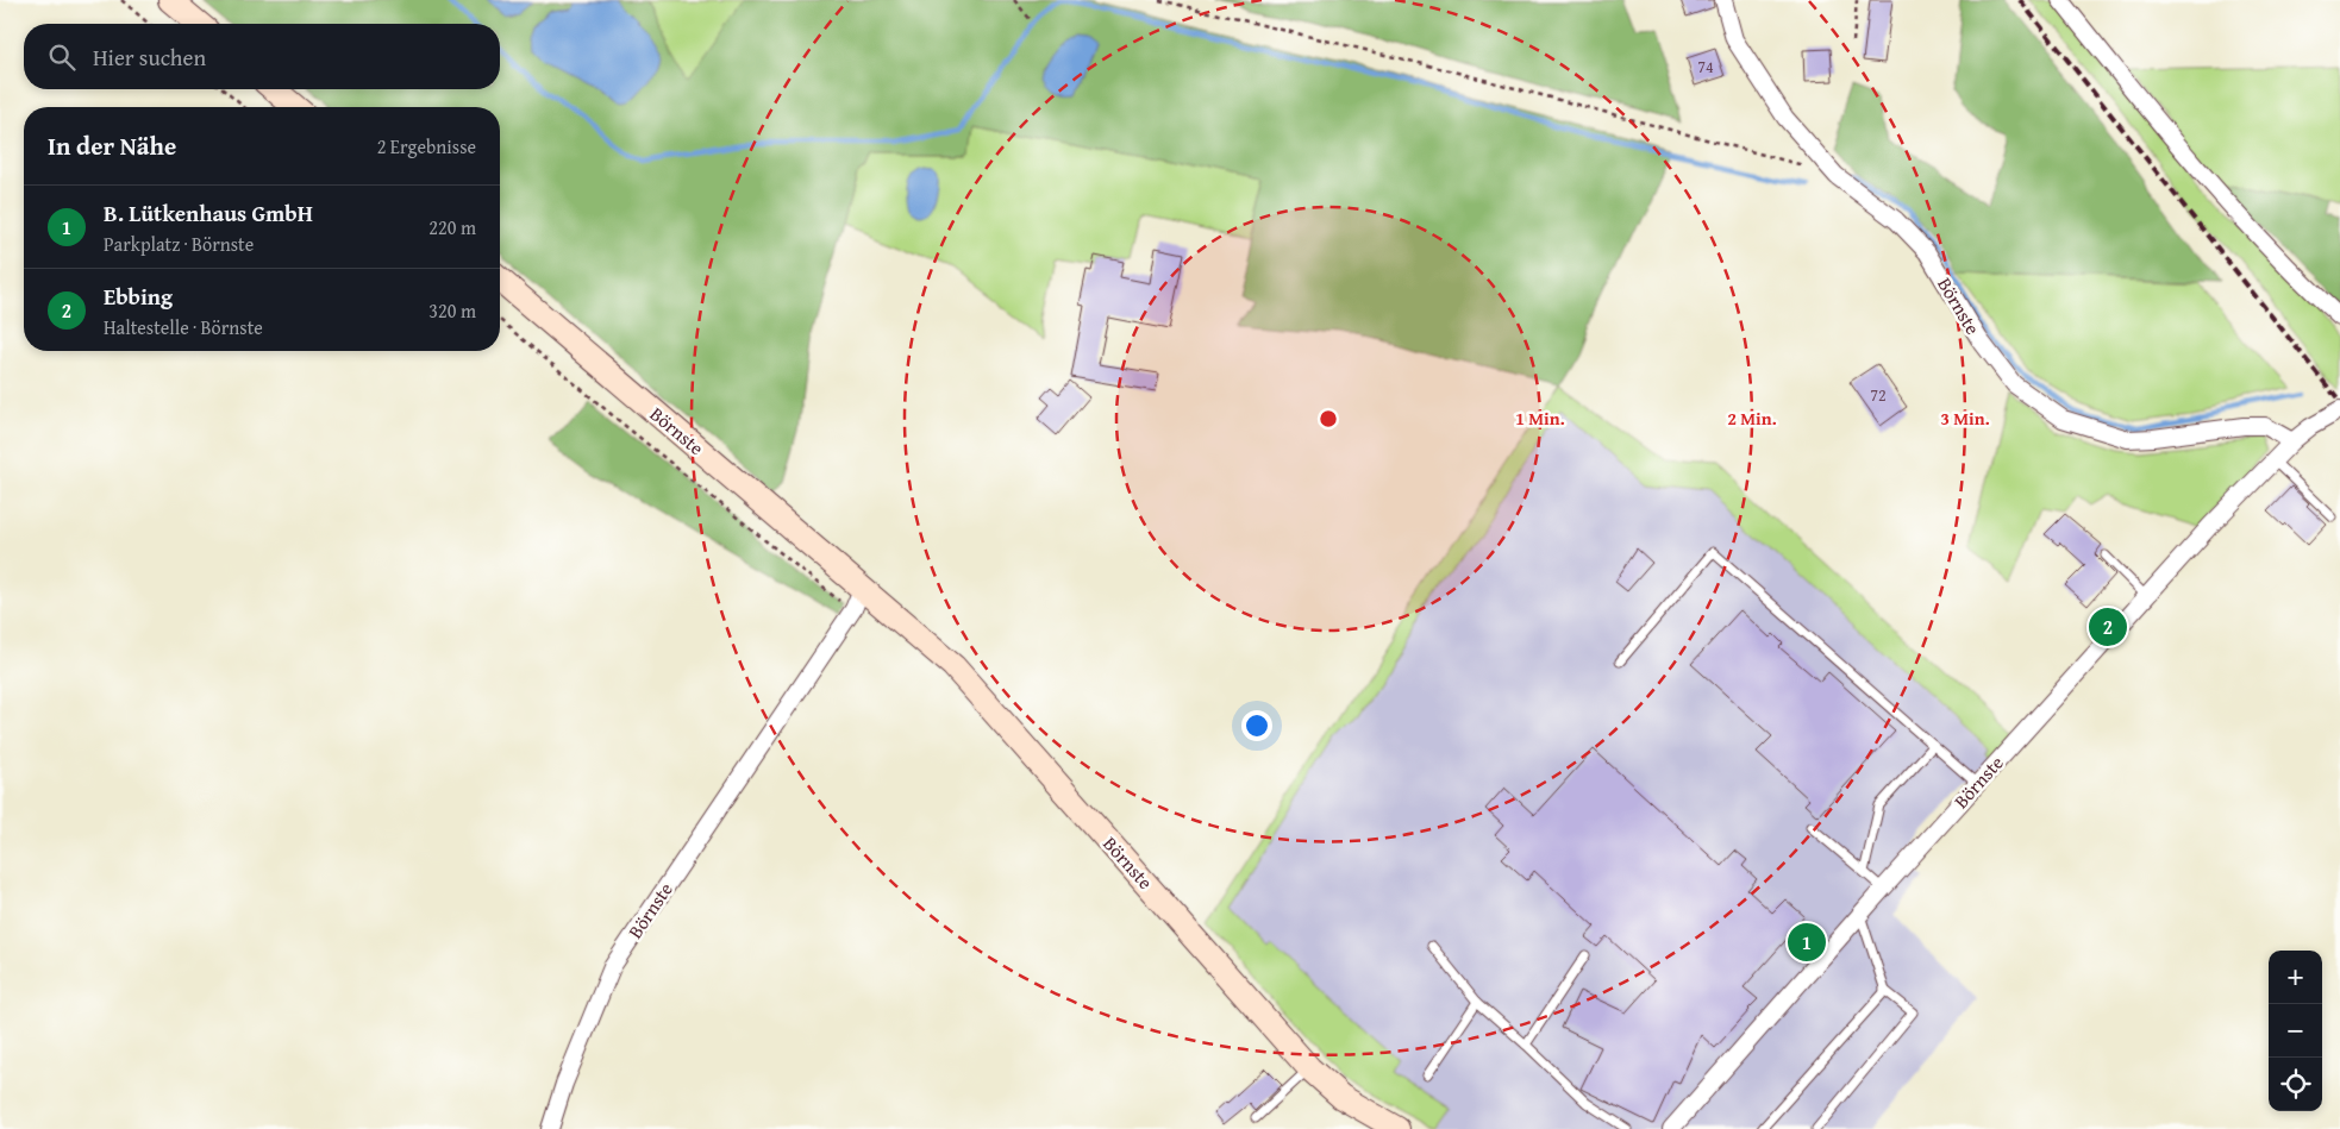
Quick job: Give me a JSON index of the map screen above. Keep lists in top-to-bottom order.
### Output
{
  "streets": {
    "street": ["Börnste"]
  },
  "house_numbers": ["74", "72"],
  "page": {
    "search": "Hier suchen",
    "heading": ["In der Nähe", "2 Ergebnisse"],
    "list": [
      {
        "mark": "1",
        "name": "B. Lütkenhaus GmbH",
        "note": "Parkplatz · Börnste",
        "value": "220 m"
      },
      {
        "mark": "2",
        "name": "Ebbing",
        "note": "Haltestelle · Börnste",
        "value": "320 m"
      }
    ],
    "pins": ["2", "1"],
    "map_buttons": ["+", "−"]
  },
  "rings": ["1 Min.", "2 Min.", "3 Min."]
}
